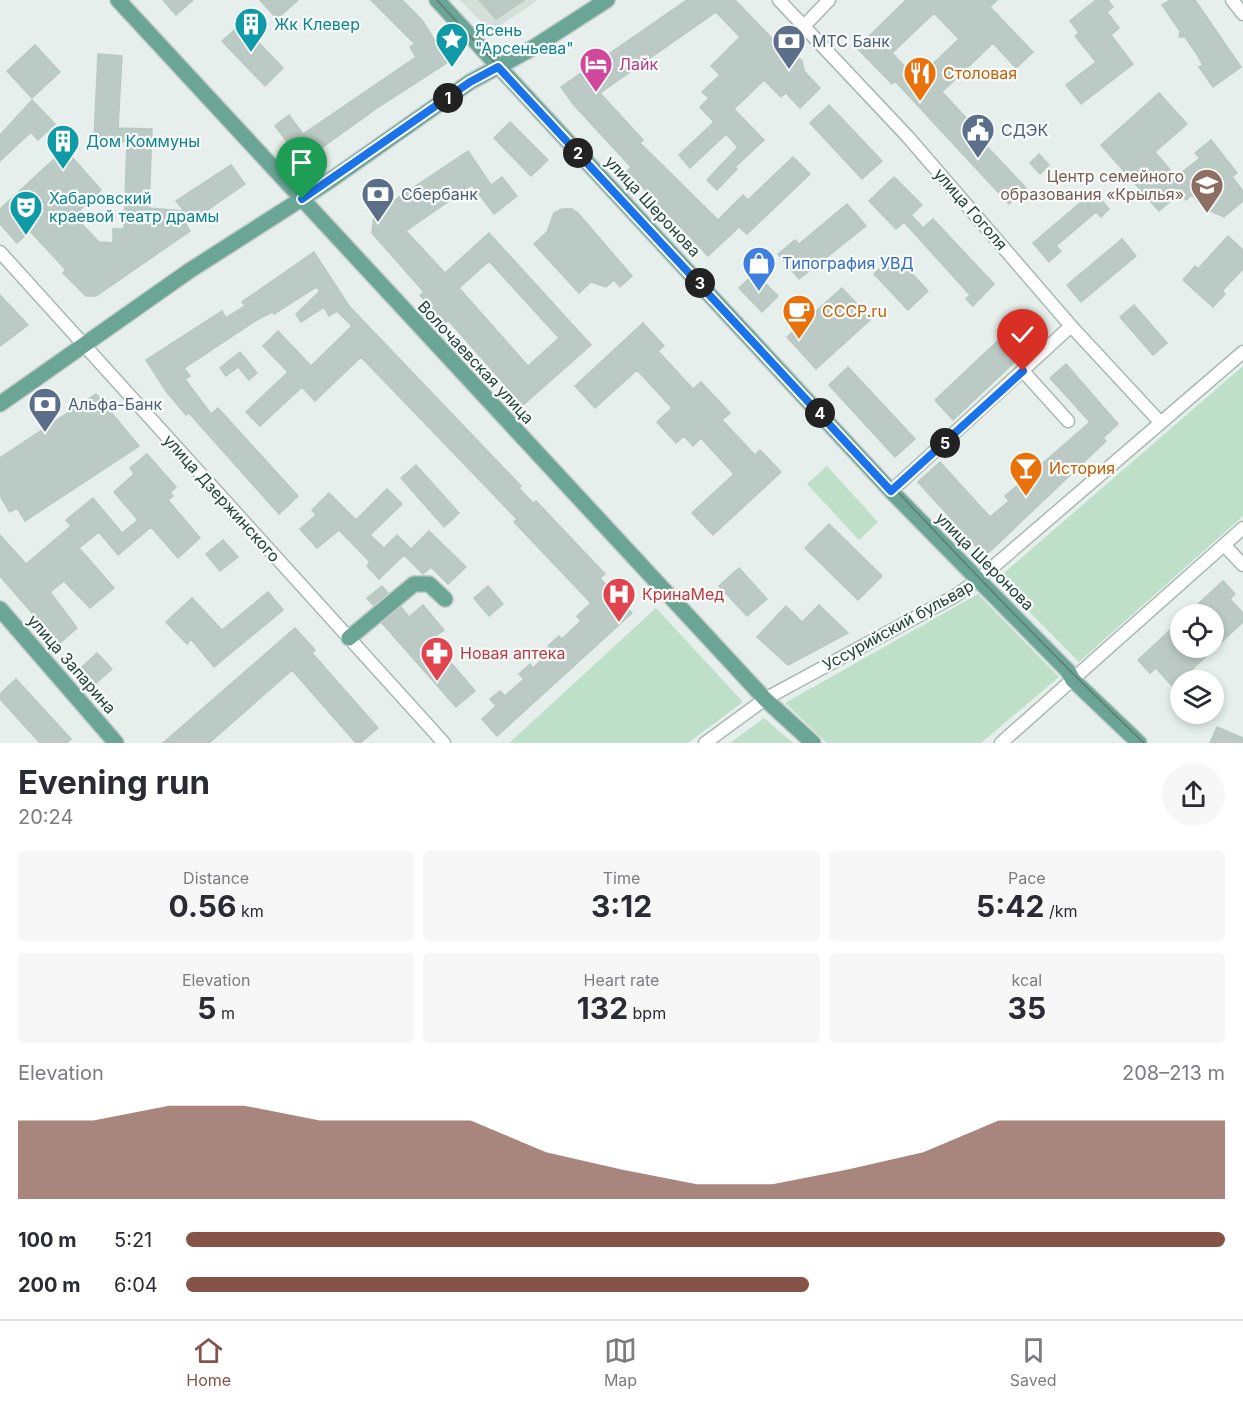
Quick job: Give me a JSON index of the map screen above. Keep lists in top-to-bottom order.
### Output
{
  "streets": {
    "main road": ["улица Шеронова", "Волочаевская улица", "улица Запарина"],
    "street": ["улица Гоголя", "улица Дзержинского", "Уссурийский бульвар"]
  },
  "crossings": [
    ["улица Шеронова", "Уссурийский бульвар"],
    ["улица Гоголя", "Уссурийский бульвар"],
    ["Волочаевская улица", "Уссурийский бульвар"]
  ],
  "places": {
    "building": ["Жк Клевер", "Дом Коммуны"],
    "place": ["Ясень \"Арсеньева\""],
    "bank": ["МТС Банк", "Сбербанк", "Альфа-Банк"],
    "hotel": ["Лайк"],
    "restaurant": ["Столовая"],
    "public building": ["СДЭК"],
    "school or university": ["Центр семейного образования «Крылья»"],
    "theatre": ["Хабаровский краевой театр драмы"],
    "shop": ["Типография УВД"],
    "cafe": ["СССР.ru"],
    "bar": ["История"],
    "hospital": ["КринаМед"],
    "pharmacy": ["Новая аптека"]
  },
  "page": {
    "pins": [
      "1",
      "2",
      "3",
      "4",
      "5"
    ],
    "heading": ["Evening run", "20:24"],
    "stats": [
      ["Distance", "0.56 km"],
      ["Time", "3:12"],
      ["Pace", "5:42 /km"],
      ["Elevation", "5 m"],
      ["Heart rate", "132 bpm"],
      ["kcal", "35"]
    ],
    "chart": ["Elevation", "208–213 m"],
    "list": [
      {
        "name": "100 m",
        "note": "5:21"
      },
      {
        "name": "200 m",
        "note": "6:04"
      }
    ],
    "tabs": ["Home", "Map", "Saved"]
  }
}
